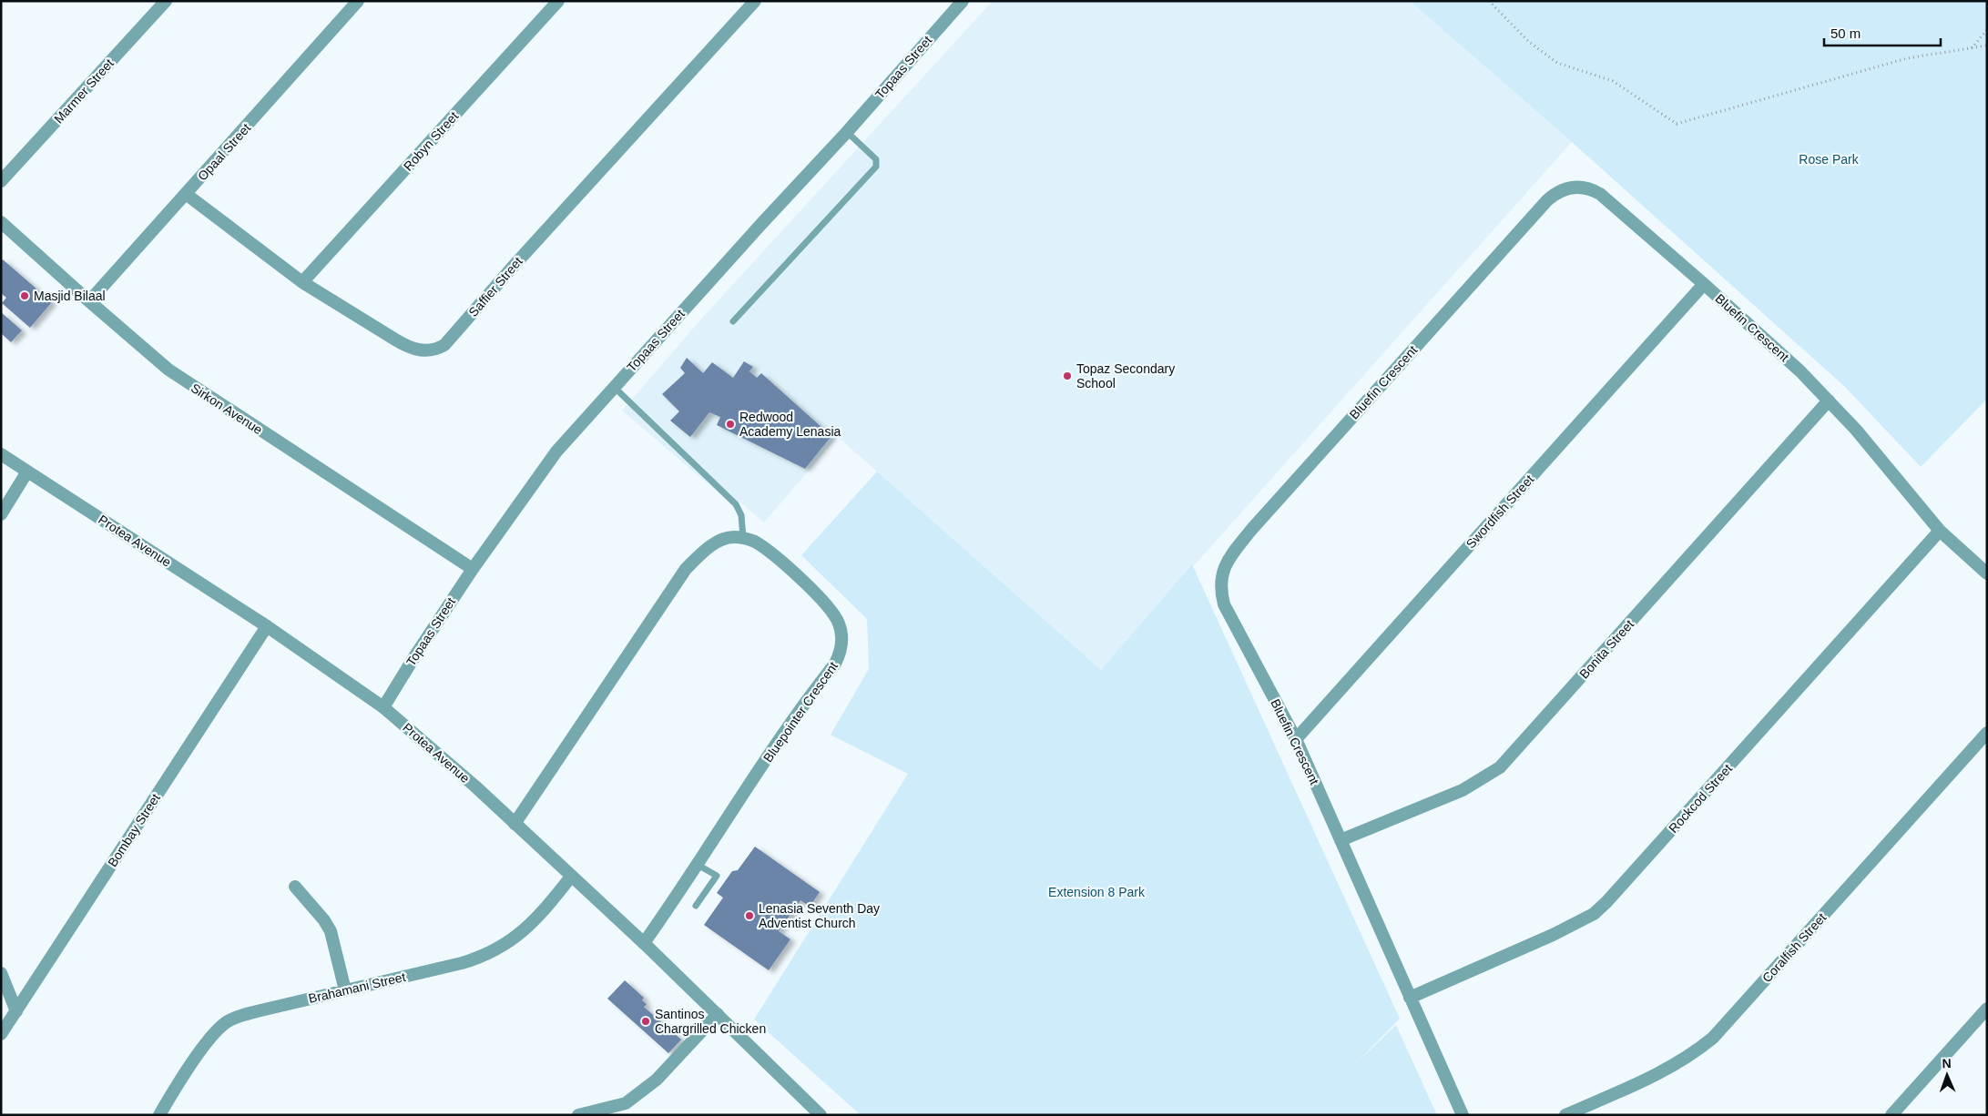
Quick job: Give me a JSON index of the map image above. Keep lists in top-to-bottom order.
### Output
{
  "streets": {
    "street": [
      "Topaas Street",
      "Marmer Street",
      "Robyn Street",
      "Opaal Street",
      "Saffier Street",
      "Bluefin Crescent",
      "Sirkon Avenue",
      "Swordfish Street",
      "Protea Avenue",
      "Bonita Street",
      "Bluepointer Crescent",
      "Rockcod Street",
      "Bombay Street",
      "Coralfish Street",
      "Brahamani Street"
    ]
  },
  "crossings": [
    ["Topaas Street", "Sirkon Avenue"],
    ["Topaas Street", "Protea Avenue"],
    ["Robyn Street", "Saffier Street"],
    ["Opaal Street", "Saffier Street"],
    ["Opaal Street", "Sirkon Avenue"],
    ["Bluefin Crescent", "Swordfish Street"],
    ["Bluefin Crescent", "Bonita Street"],
    ["Bluefin Crescent", "Rockcod Street"],
    ["Protea Avenue", "Bluepointer Crescent"],
    ["Protea Avenue", "Bombay Street"],
    ["Protea Avenue", "Brahamani Street"]
  ],
  "parks": ["Rose Park", "Extension 8 Park"],
  "places": [
    "Masjid Bilaal",
    "Topaz Secondary School",
    "Redwood Academy Lenasia",
    "Lenasia Seventh Day Adventist Church",
    "Santinos Chargrilled Chicken"
  ],
  "scale_bar": "50 m",
  "north": "top"
}
